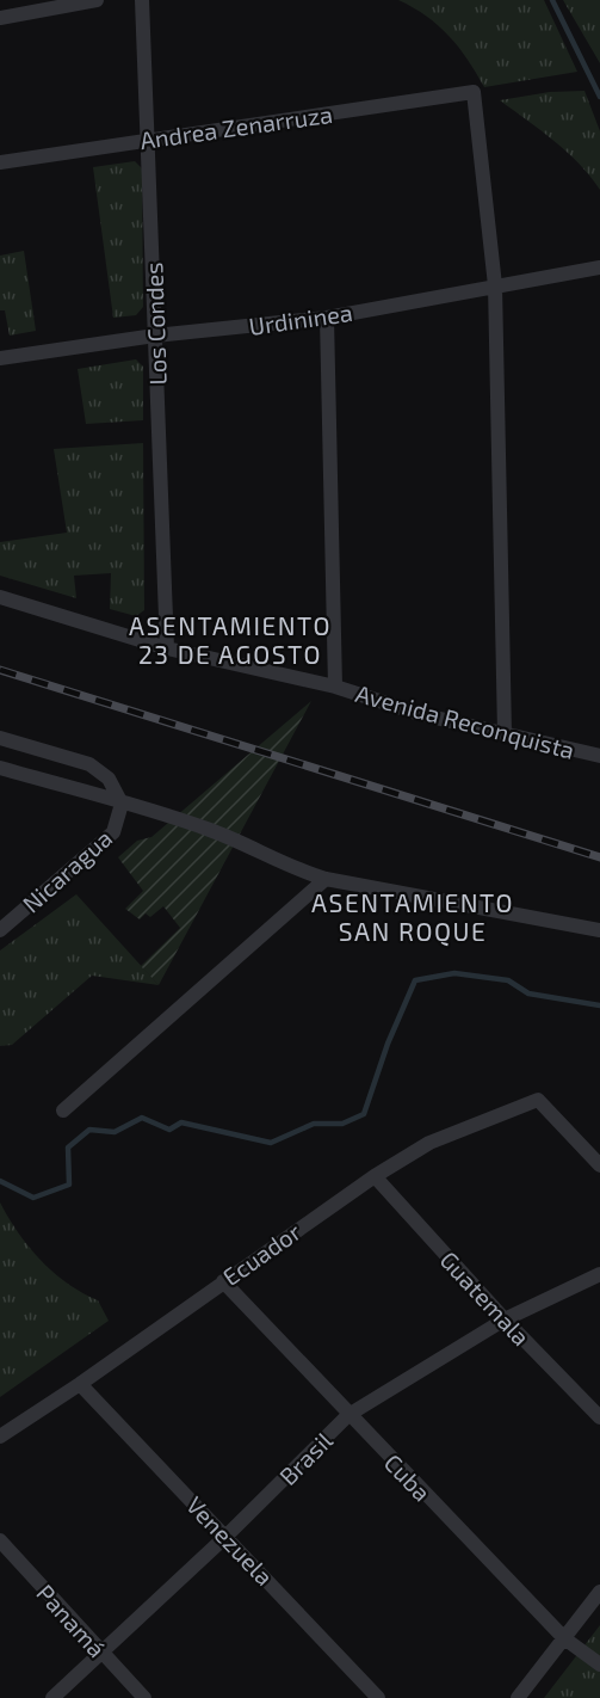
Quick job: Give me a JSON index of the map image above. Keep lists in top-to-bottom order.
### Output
{
  "streets": {
    "street": [
      "Andrea Zenarruza",
      "Urdininea",
      "Los Condes",
      "Avenida Reconquista",
      "Nicaragua",
      "Ecuador",
      "Guatemala",
      "Brasil",
      "Cuba",
      "Venezuela",
      "Panamá"
    ]
  },
  "crossings": [
    ["Andrea Zenarruza", "Urdininea"],
    ["Andrea Zenarruza", "Los Condes"],
    ["Urdininea", "Los Condes"],
    ["Los Condes", "Avenida Reconquista"],
    ["Ecuador", "Guatemala"],
    ["Ecuador", "Cuba"],
    ["Ecuador", "Venezuela"],
    ["Guatemala", "Brasil"],
    ["Brasil", "Cuba"],
    ["Brasil", "Venezuela"],
    ["Brasil", "Panamá"]
  ],
  "districts": ["ASENTAMIENTO 23 DE AGOSTO", "ASENTAMIENTO SAN ROQUE"]
}
